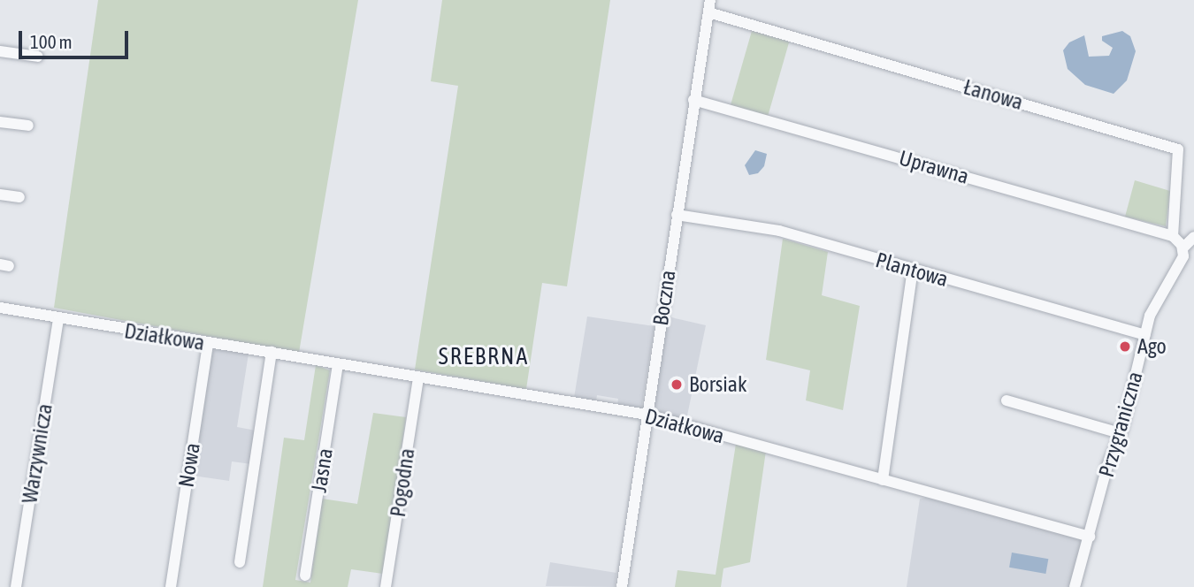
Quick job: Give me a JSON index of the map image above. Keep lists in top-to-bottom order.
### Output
{
  "streets": {
    "street": [
      "Łanowa",
      "Uprawna",
      "Plantowa",
      "Boczna",
      "Działkowa",
      "Przygraniczna",
      "Warzywnicza",
      "Nowa",
      "Jasna",
      "Pogodna"
    ]
  },
  "crossings": [
    ["Łanowa", "Uprawna"],
    ["Łanowa", "Boczna"],
    ["Uprawna", "Boczna"],
    ["Plantowa", "Boczna"],
    ["Plantowa", "Przygraniczna"],
    ["Boczna", "Działkowa"],
    ["Działkowa", "Przygraniczna"],
    ["Działkowa", "Warzywnicza"],
    ["Działkowa", "Nowa"],
    ["Działkowa", "Jasna"],
    ["Działkowa", "Pogodna"]
  ],
  "districts": ["SREBRNA"],
  "places": ["Ago", "Borsiak"],
  "scale_bar": "100 m"
}
